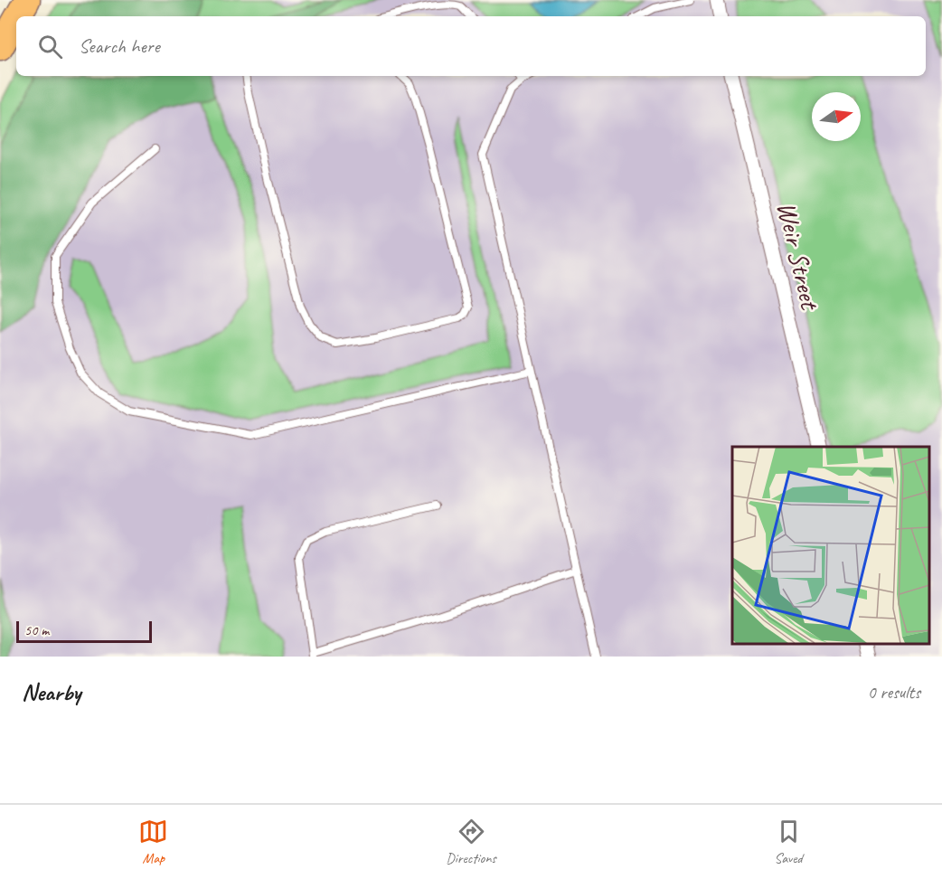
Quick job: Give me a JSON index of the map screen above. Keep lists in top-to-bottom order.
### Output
{
  "streets": {
    "street": ["Weir Street"]
  },
  "scale_bar": "50 m",
  "north": "right",
  "page": {
    "search": "Search here",
    "scale": "50 m",
    "heading": ["Nearby", "0 results"],
    "nav": ["Map", "Directions", "Saved"]
  }
}
